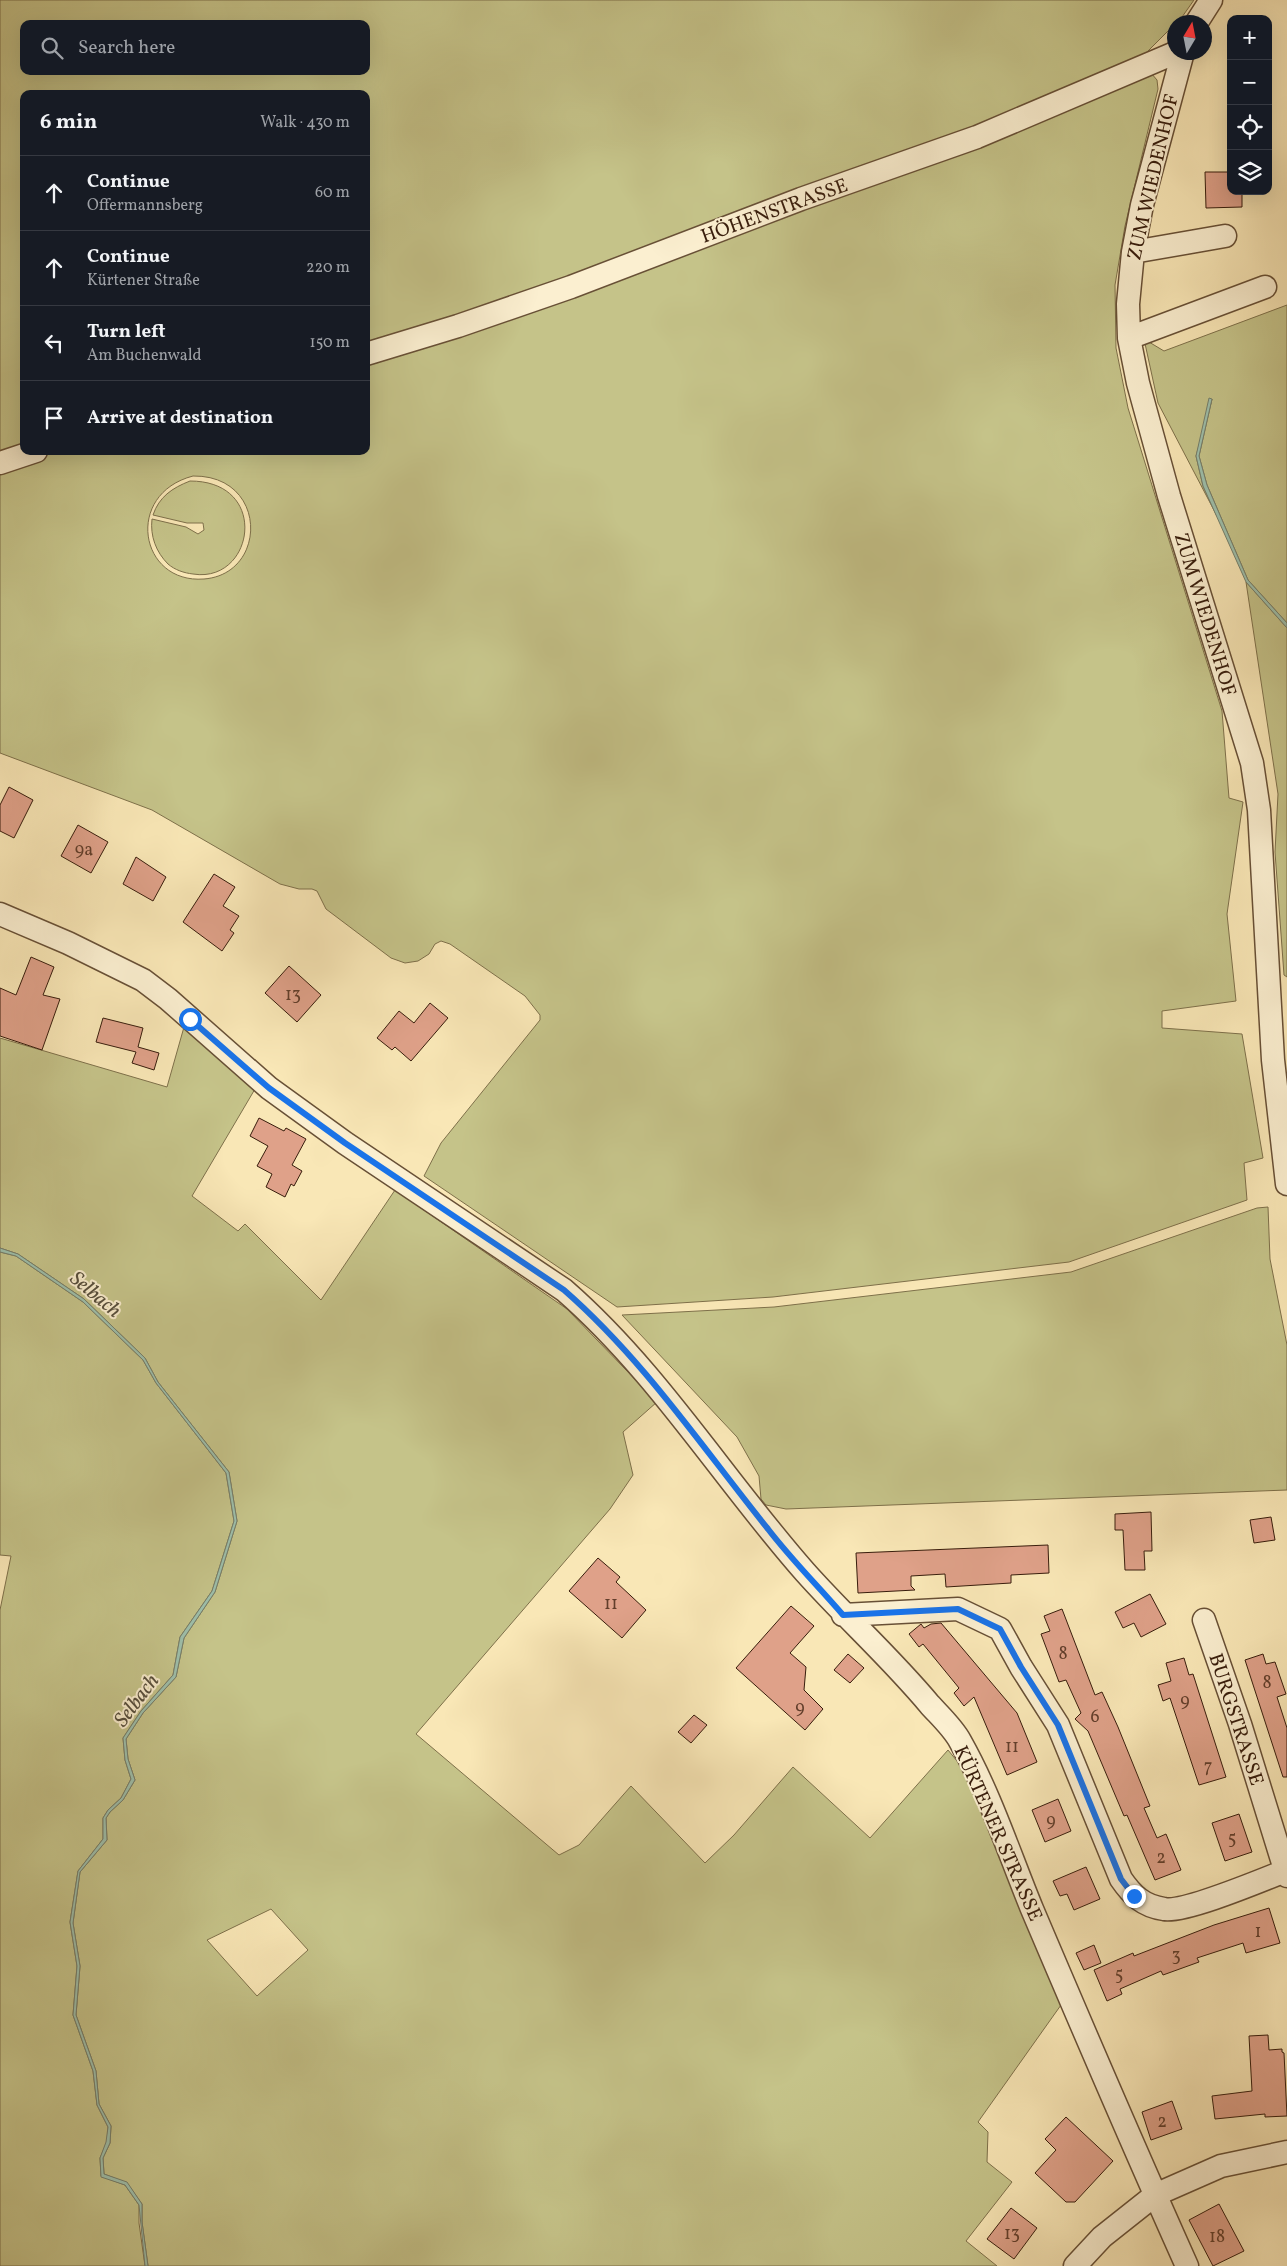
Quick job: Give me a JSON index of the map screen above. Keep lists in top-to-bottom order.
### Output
{
  "streets": {
    "street": [
      "ZUM WIEDENHOF",
      "HÖHENSTRASSE",
      "BURGSTRASSE",
      "KÜRTENER STRASSE"
    ]
  },
  "water": ["Selbach"],
  "house_numbers": [
    "9a",
    "13",
    "11",
    "8",
    "8",
    "9",
    "9",
    "6",
    "11",
    "7",
    "9",
    "5",
    "2",
    "1",
    "3",
    "5",
    "2",
    "13",
    "18"
  ],
  "north": "top",
  "page": {
    "map_buttons": ["+", "−"],
    "search": "Search here",
    "heading": ["6 min", "Walk · 430 m"],
    "list": [
      ["Continue", "Offermannsberg", "60 m"],
      ["Continue", "Kürtener Straße", "220 m"],
      ["Turn left", "Am Buchenwald", "150 m"],
      "Arrive at destination"
    ]
  }
}
